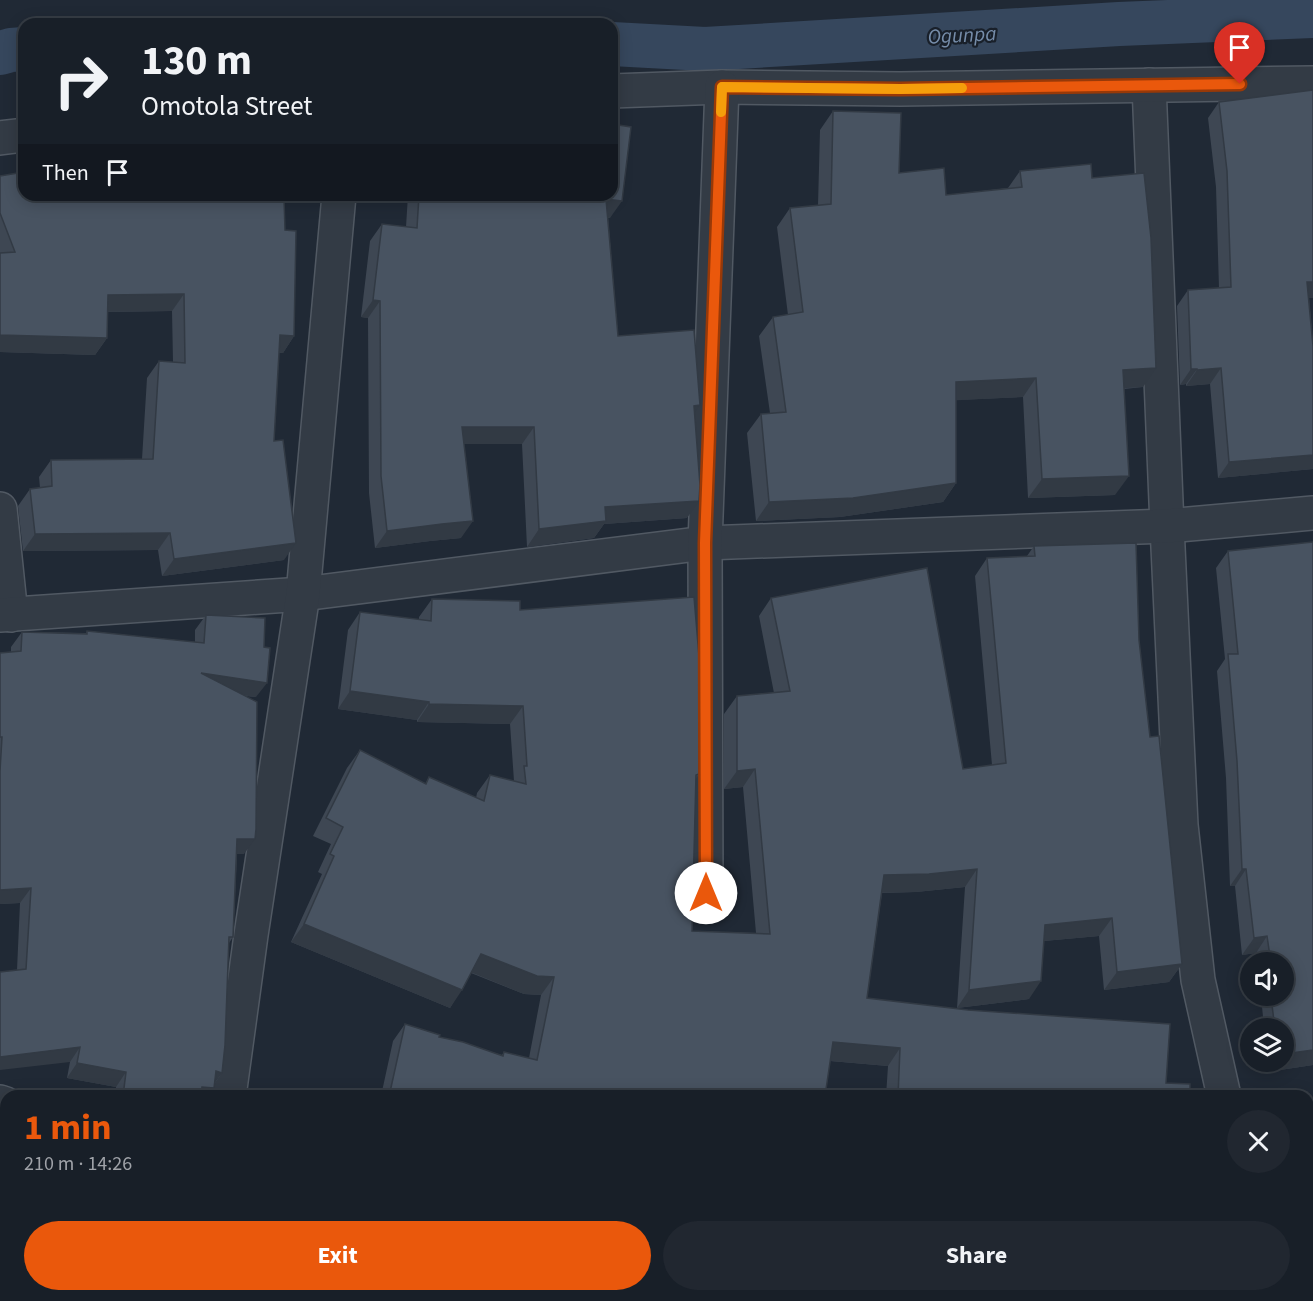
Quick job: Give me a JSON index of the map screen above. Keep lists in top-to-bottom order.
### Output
{
  "water": ["Ogunpa"],
  "page": {
    "turn": ["130 m", "Omotola Street"],
    "then": "Then",
    "heading": ["1 min", "210 m · 14:26"],
    "buttons": ["Exit", "Share"]
  }
}
